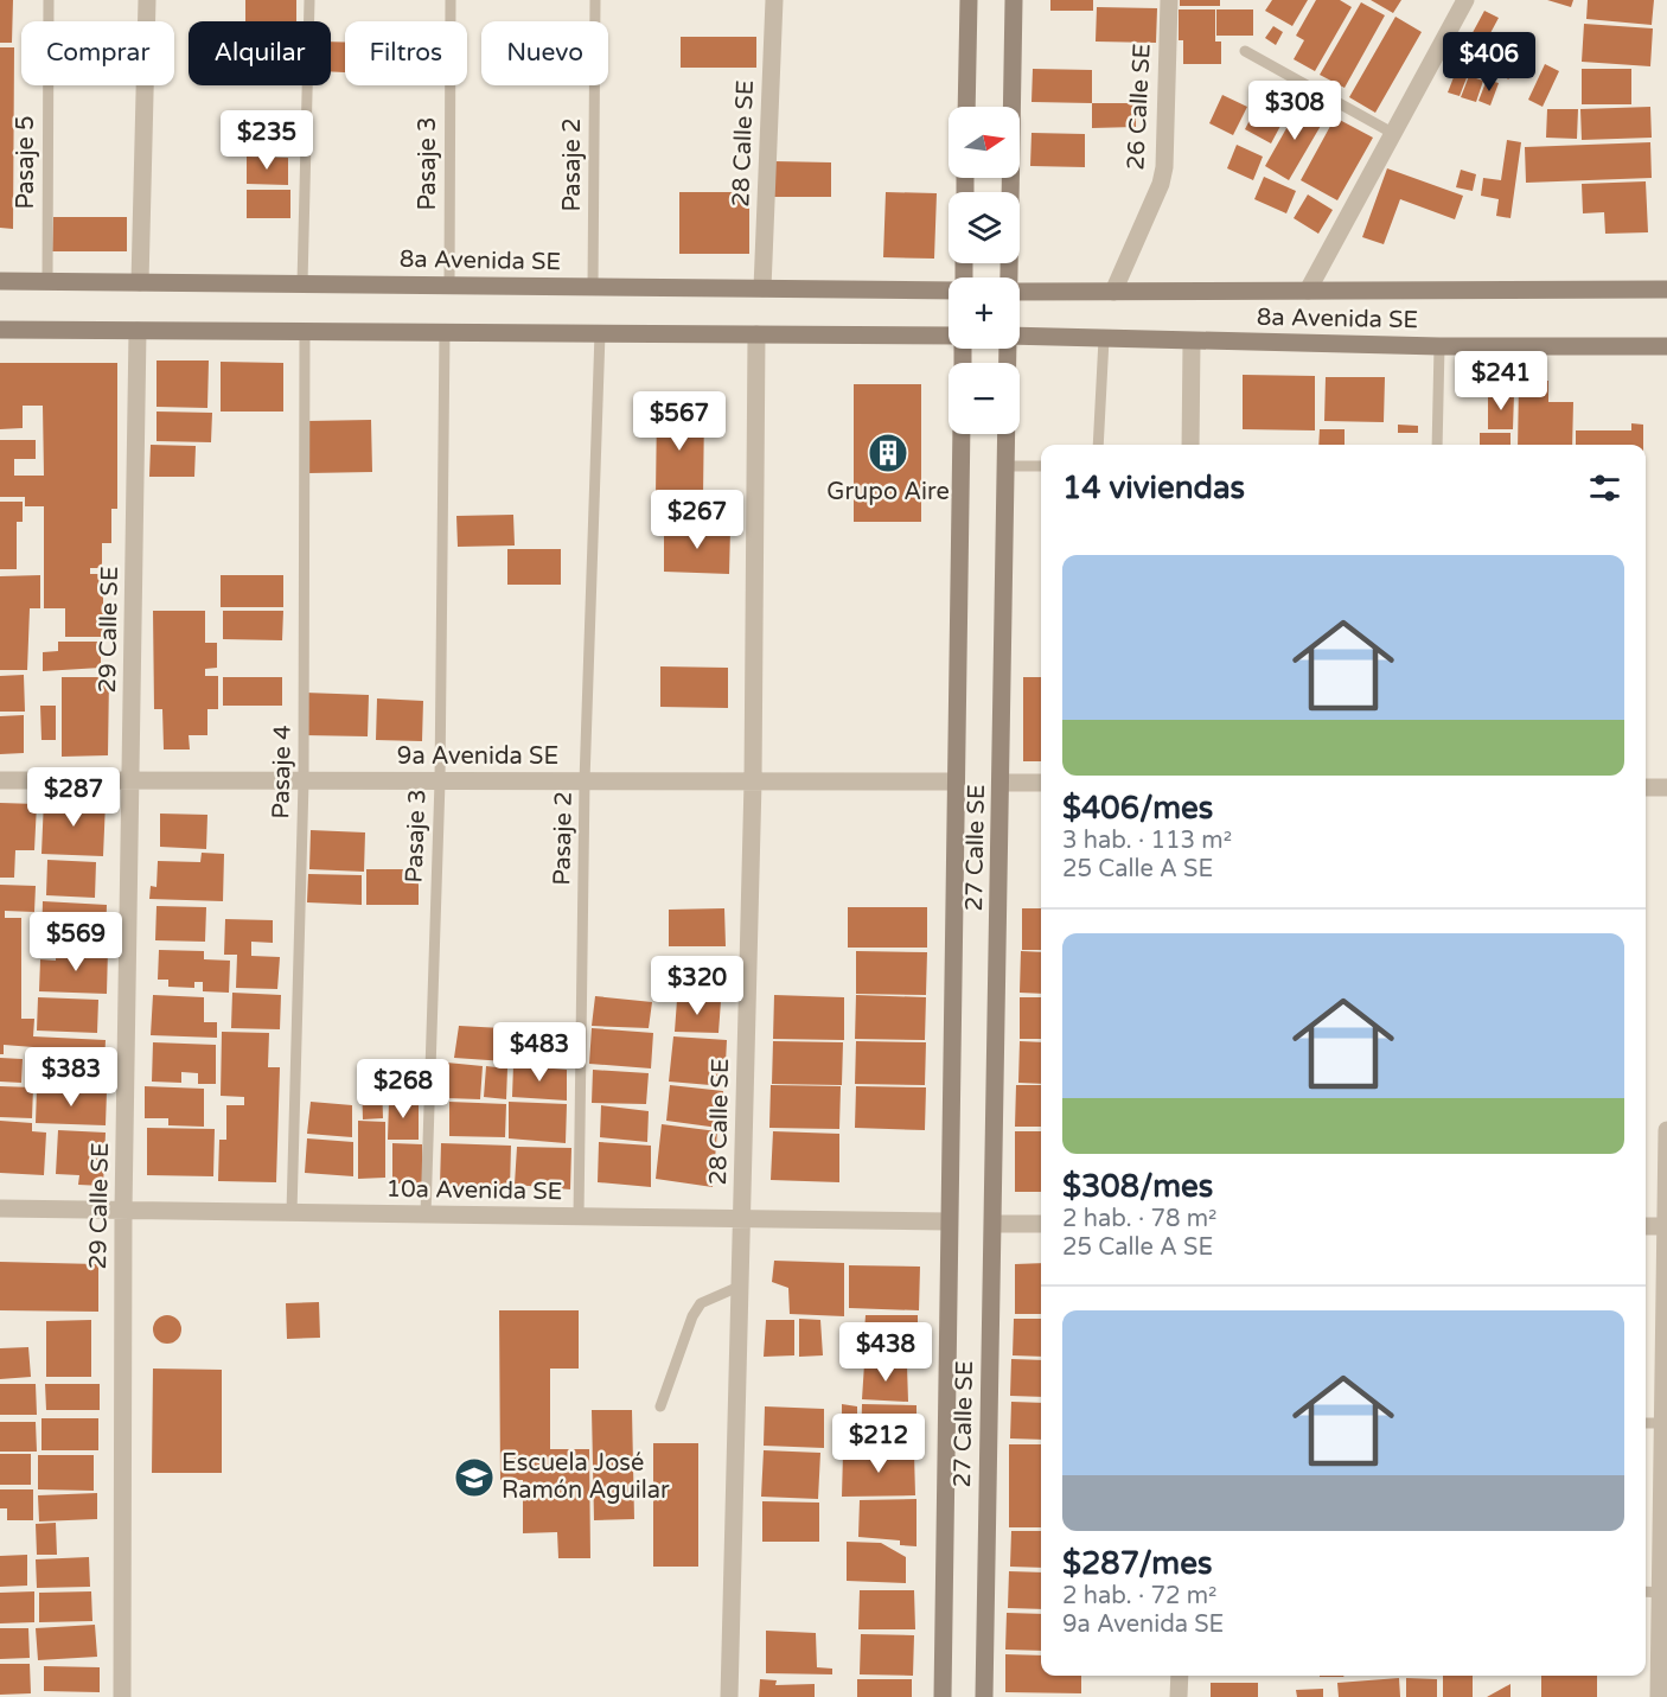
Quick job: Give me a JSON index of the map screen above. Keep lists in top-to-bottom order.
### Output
{
  "streets": {
    "street": [
      "26 Calle SE",
      "28 Calle SE",
      "8a Avenida SE",
      "29 Calle SE",
      "9a Avenida SE",
      "27 Calle SE",
      "10a Avenida SE"
    ],
    "lane": [
      "Pasaje 5",
      "Pasaje 3",
      "Pasaje 2",
      "Pasaje 4"
    ]
  },
  "crossings": [
    ["26 Calle SE", "8a Avenida SE"],
    ["28 Calle SE", "8a Avenida SE"],
    ["28 Calle SE", "9a Avenida SE"],
    ["28 Calle SE", "10a Avenida SE"],
    ["Pasaje 5", "8a Avenida SE"],
    ["Pasaje 3", "8a Avenida SE"],
    ["Pasaje 3", "9a Avenida SE"],
    ["Pasaje 3", "10a Avenida SE"],
    ["Pasaje 2", "8a Avenida SE"],
    ["Pasaje 2", "9a Avenida SE"],
    ["Pasaje 2", "10a Avenida SE"],
    ["29 Calle SE", "9a Avenida SE"],
    ["29 Calle SE", "10a Avenida SE"],
    ["9a Avenida SE", "Pasaje 4"],
    ["9a Avenida SE", "27 Calle SE"],
    ["Pasaje 4", "10a Avenida SE"],
    ["27 Calle SE", "10a Avenida SE"]
  ],
  "places": {
    "building": ["Grupo Aire"],
    "school or university": ["Escuela José Ramón Aguilar"]
  },
  "north": "right",
  "page": {
    "chip": [
      "Comprar",
      "Alquilar",
      "Filtros",
      "Nuevo"
    ],
    "price": [
      "$406",
      "$308",
      "$235",
      "$241",
      "$567",
      "$267",
      "$287",
      "$569",
      "$320",
      "$483",
      "$383",
      "$268",
      "$438",
      "$212"
    ],
    "map_buttons": ["+", "−"],
    "heading": "14 viviendas",
    "list": [
      {
        "name": "$406/mes",
        "note": "3 hab. · 113 m² · 25 Calle A SE"
      },
      {
        "name": "$308/mes",
        "note": "2 hab. · 78 m² · 25 Calle A SE"
      },
      {
        "name": "$287/mes",
        "note": "2 hab. · 72 m² · 9a Avenida SE"
      }
    ]
  }
}
